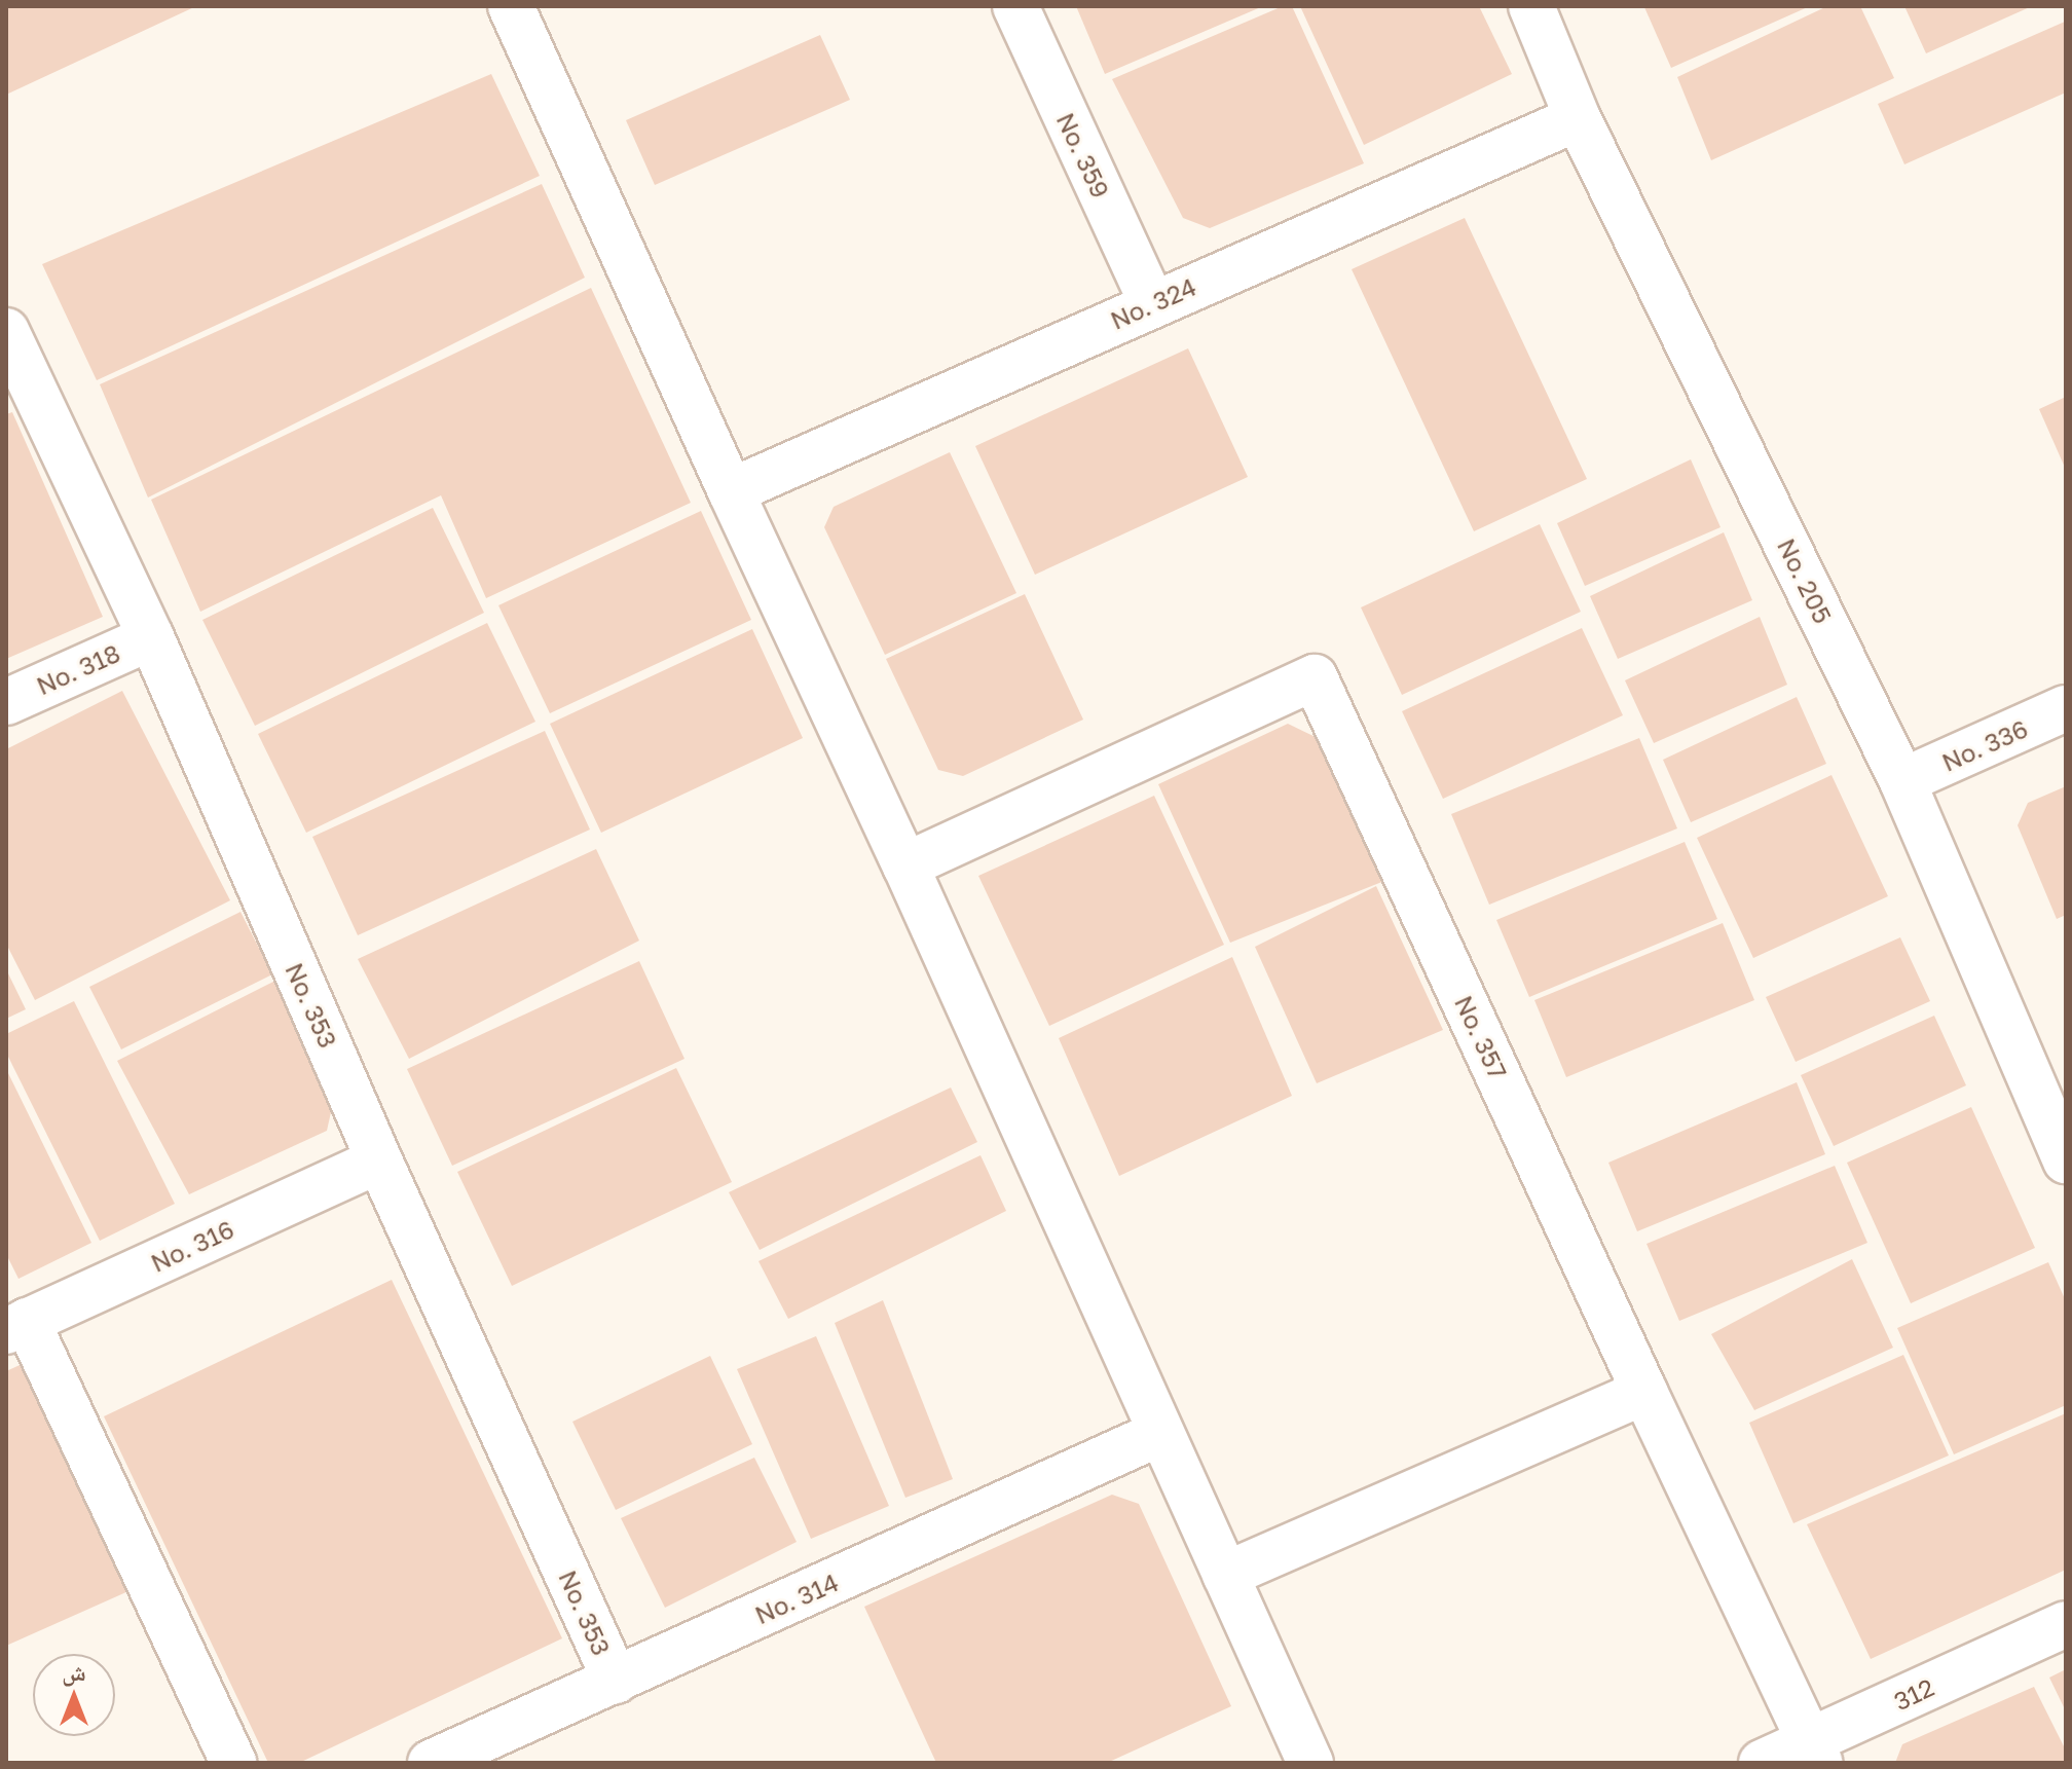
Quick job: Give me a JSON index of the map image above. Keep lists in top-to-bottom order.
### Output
{
  "streets": {
    "street": [
      "No. 359",
      "No. 324",
      "No. 205",
      "No. 318",
      "No. 336",
      "No. 353",
      "No. 357",
      "No. 316",
      "No. 314",
      "312"
    ]
  },
  "crossings": [
    ["No. 359", "No. 324"],
    ["No. 324", "No. 205"],
    ["No. 205", "No. 336"],
    ["No. 318", "No. 353"],
    ["No. 353", "No. 316"],
    ["No. 353", "No. 314"]
  ],
  "north": "top"
}
